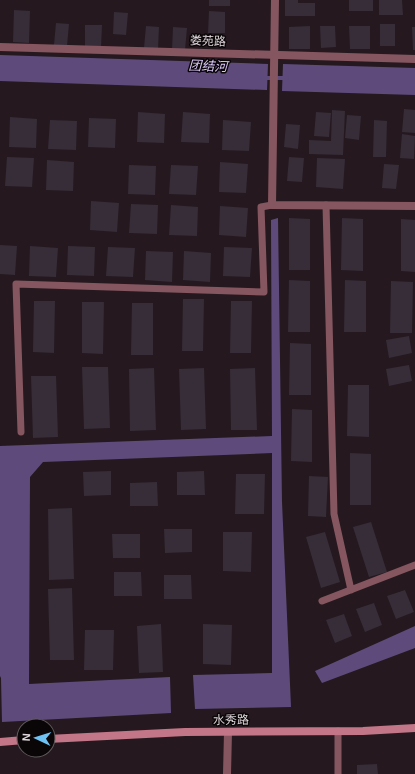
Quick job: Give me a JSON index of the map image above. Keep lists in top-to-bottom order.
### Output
{
  "streets": {
    "street": ["娄苑路", "水秀路"]
  },
  "water": ["团结河"],
  "north": "left"
}
